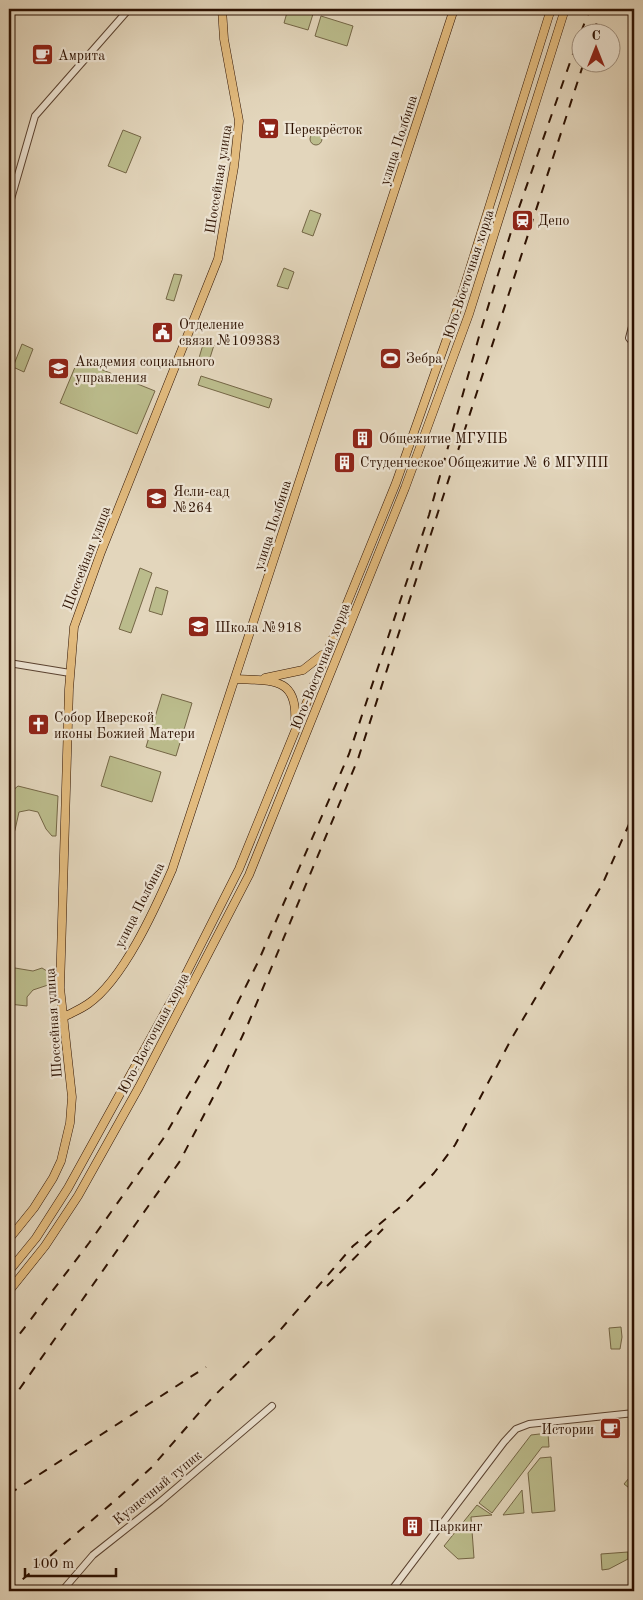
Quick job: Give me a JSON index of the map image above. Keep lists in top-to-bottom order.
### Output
{
  "streets": {
    "main road": ["улица Полбина", "Шоссейная улица", "Юго-Восточная хорда"],
    "street": ["Кузнечный тупик"]
  },
  "crossings": [
    ["улица Полбина", "Шоссейная улица"]
  ],
  "places": {
    "cafe": ["Амрита", "Истории"],
    "supermarket": ["Перекрёсток"],
    "station": ["Депо"],
    "public building": ["Отделение связи №109383"],
    "sports": ["Зебра"],
    "school or university": ["Академия социального управления", "Ясли-сад №264", "Школа №918"],
    "building": ["Общежитие МГУПБ", "Студенческое Общежитие № 6 МГУПП", "Паркинг"],
    "church": ["Собор Иверской иконы Божией Матери"]
  },
  "scale_bar": "100 m",
  "north": "top"
}
